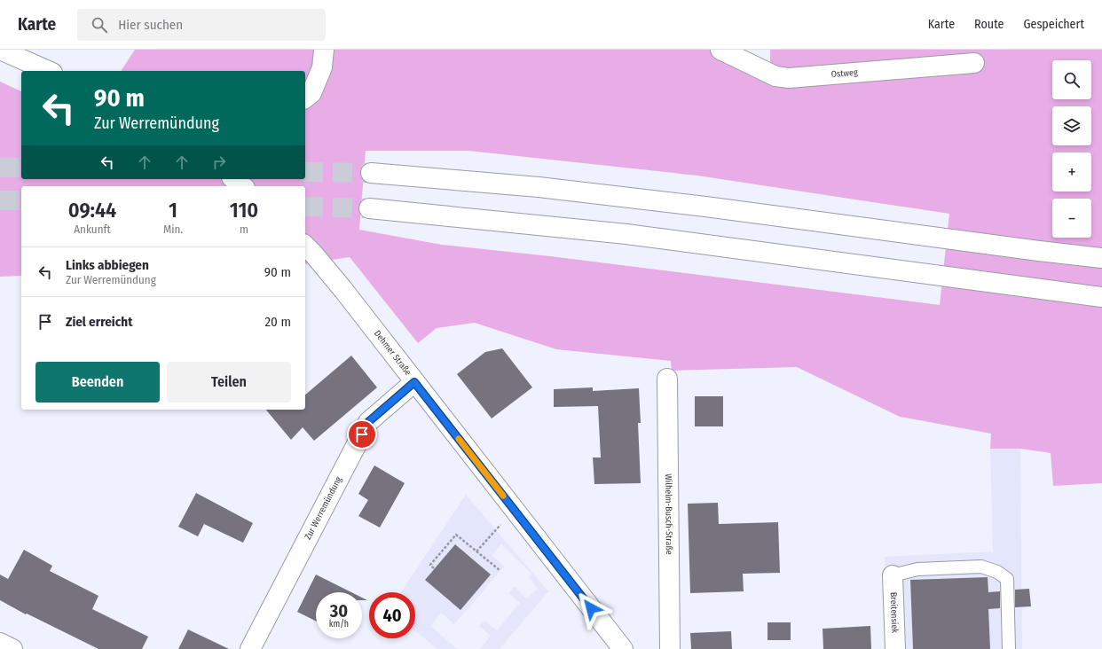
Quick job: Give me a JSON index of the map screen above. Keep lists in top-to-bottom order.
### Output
{
  "streets": {
    "main road": [
      "Ostweg",
      "Dehmer Straße",
      "Zur Werremündung",
      "Wilhelm-Busch-Straße",
      "Breitensiek"
    ]
  },
  "crossings": [
    ["Dehmer Straße", "Zur Werremündung"]
  ],
  "page": {
    "header": "Karte",
    "search": "Hier suchen",
    "nav": ["Karte", "Route", "Gespeichert"],
    "map_buttons": ["+", "−"],
    "turn": ["90 m", "Zur Werremündung"],
    "eta": [
      "09:44",
      "Ankunft",
      "1",
      "Min.",
      "110",
      "m"
    ],
    "list": [
      {
        "name": "Links abbiegen",
        "note": "Zur Werremündung",
        "value": "90 m"
      },
      {
        "name": "Ziel erreicht",
        "value": "20 m"
      }
    ],
    "buttons": ["Beenden", "Teilen"],
    "speed": "30 km/h",
    "limit": "40"
  }
}
